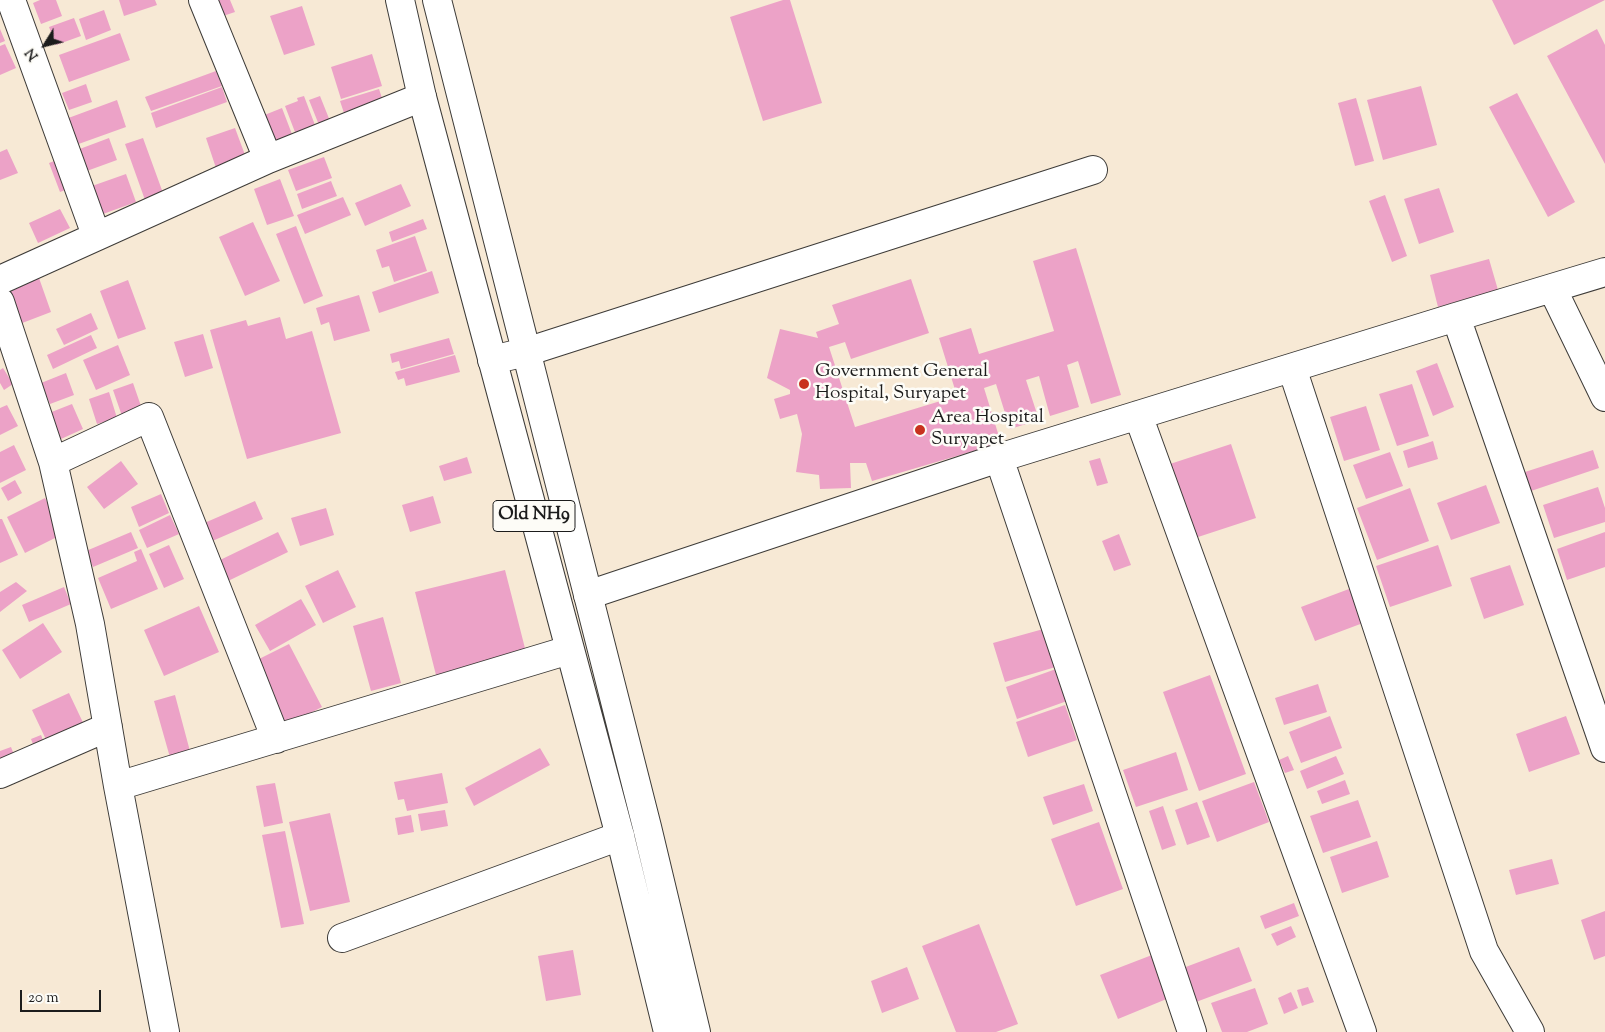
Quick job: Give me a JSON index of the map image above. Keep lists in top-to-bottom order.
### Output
{
  "streets": {
    "street": ["Old NH9"]
  },
  "places": ["Government General Hospital, Suryapet", "Area Hospital Suryapet"],
  "scale_bar": "20 m",
  "north": "bottom left"
}
